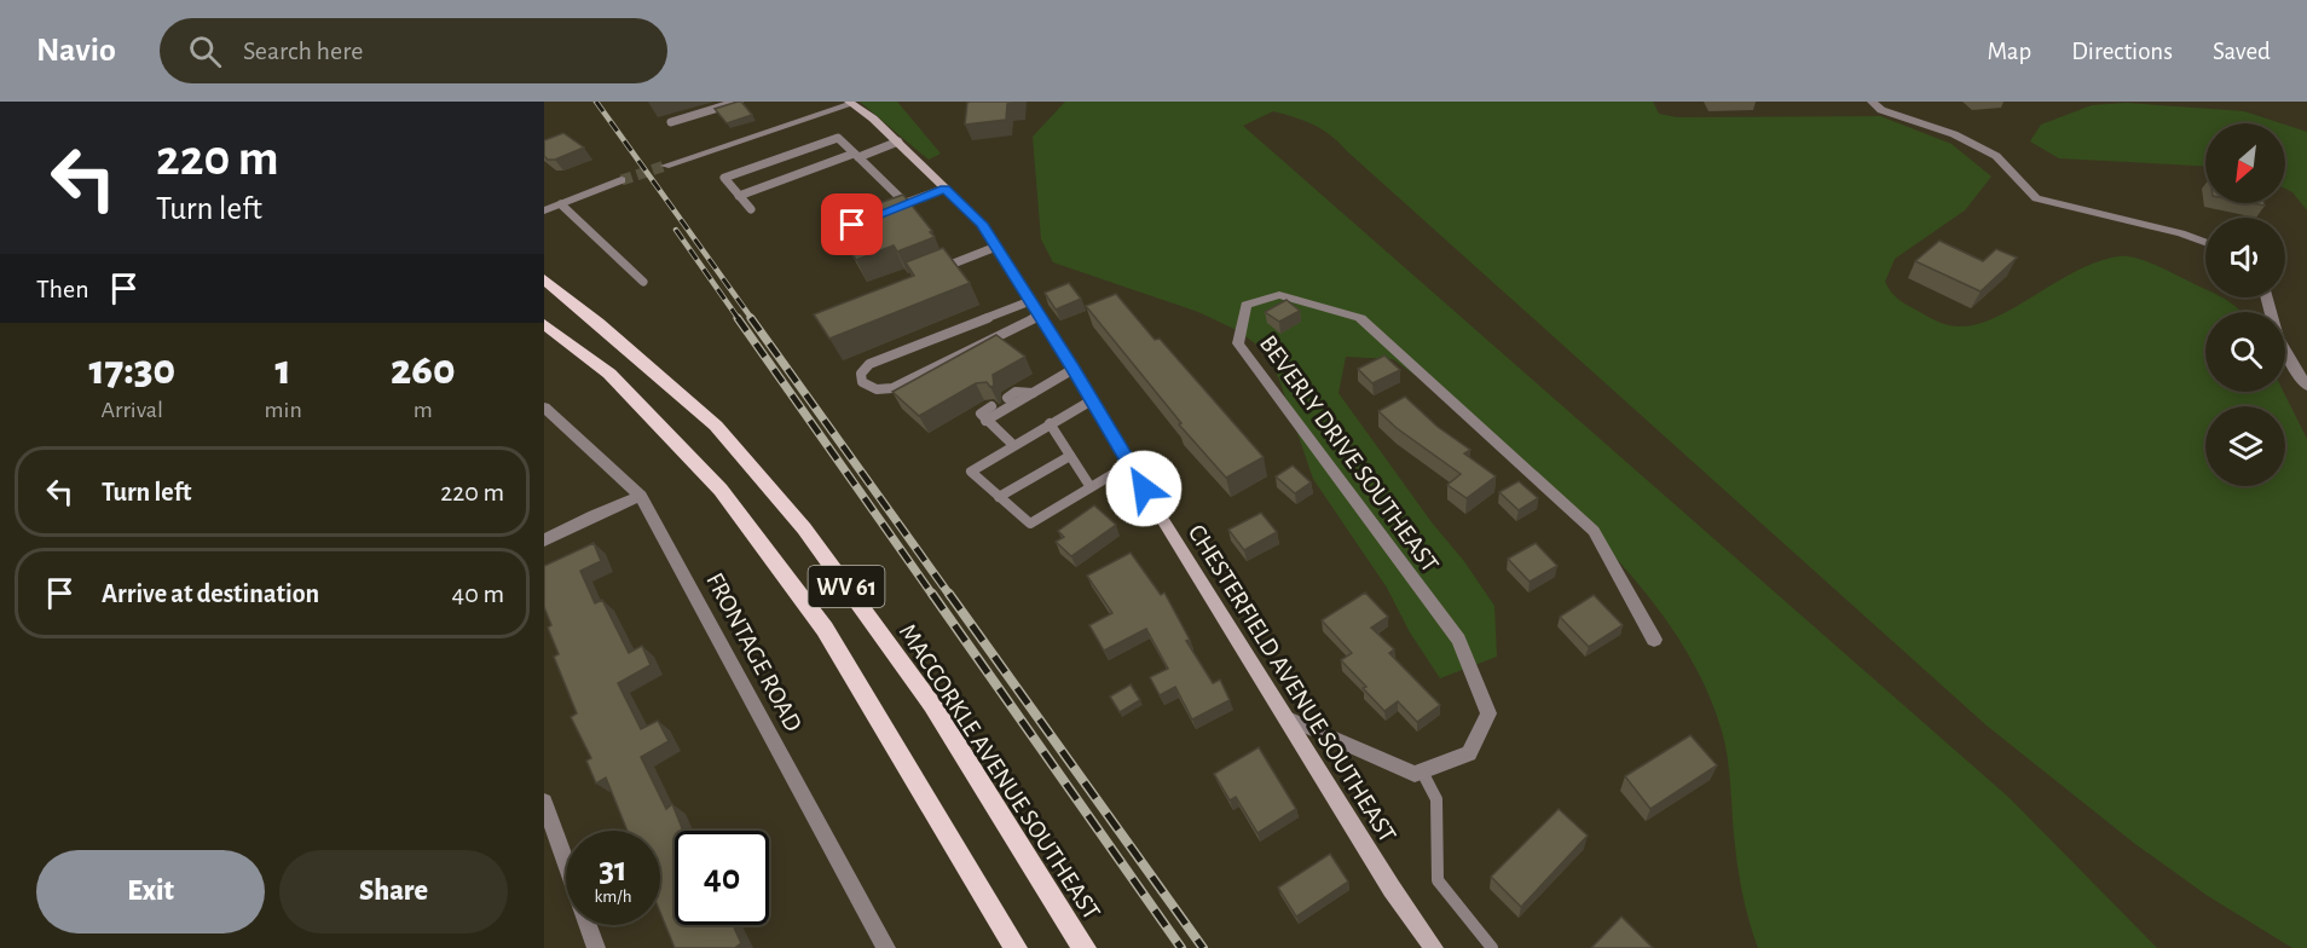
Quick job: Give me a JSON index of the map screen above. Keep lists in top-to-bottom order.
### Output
{
  "streets": {
    "main road": ["WV 61", "MACCORKLE AVENUE SOUTHEAST"],
    "street": ["BEVERLY DRIVE SOUTHEAST", "FRONTAGE ROAD", "CHESTERFIELD AVENUE SOUTHEAST"]
  },
  "north": "bottom left",
  "page": {
    "header": "Navio",
    "search": "Search here",
    "nav": ["Map", "Directions", "Saved"],
    "turn": ["220 m", "Turn left"],
    "then": "Then",
    "eta": [
      "17:30",
      "Arrival",
      "1",
      "min",
      "260",
      "m"
    ],
    "list": [
      {
        "name": "Turn left",
        "value": "220 m"
      },
      {
        "name": "Arrive at destination",
        "value": "40 m"
      }
    ],
    "speed": "31 km/h",
    "limit": "40",
    "buttons": ["Exit", "Share"]
  }
}
